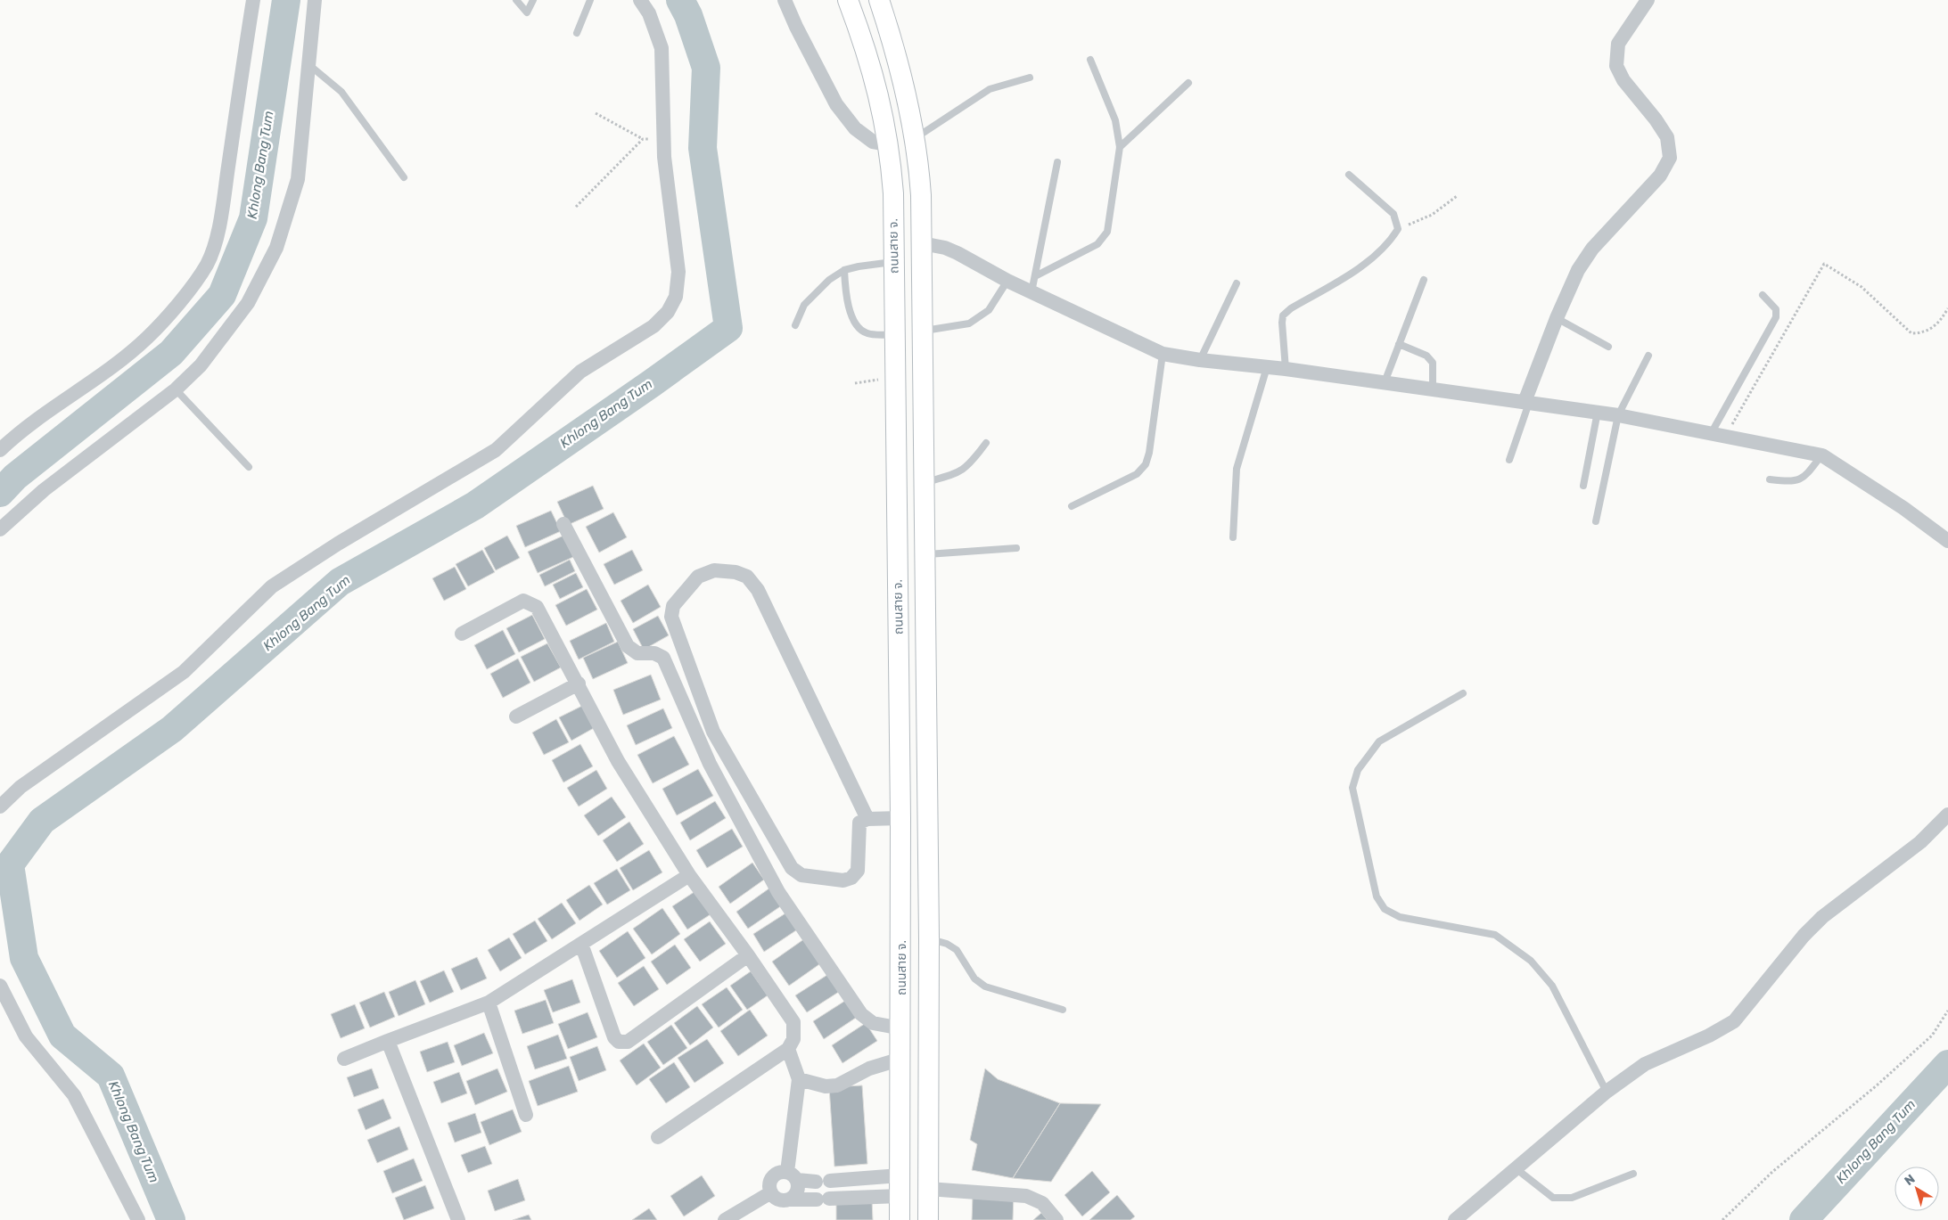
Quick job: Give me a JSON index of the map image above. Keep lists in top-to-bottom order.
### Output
{
  "streets": {
    "main road": ["ถนนสาย จ."]
  },
  "water": ["Khlong Bang Tum"],
  "north": "top left"
}
